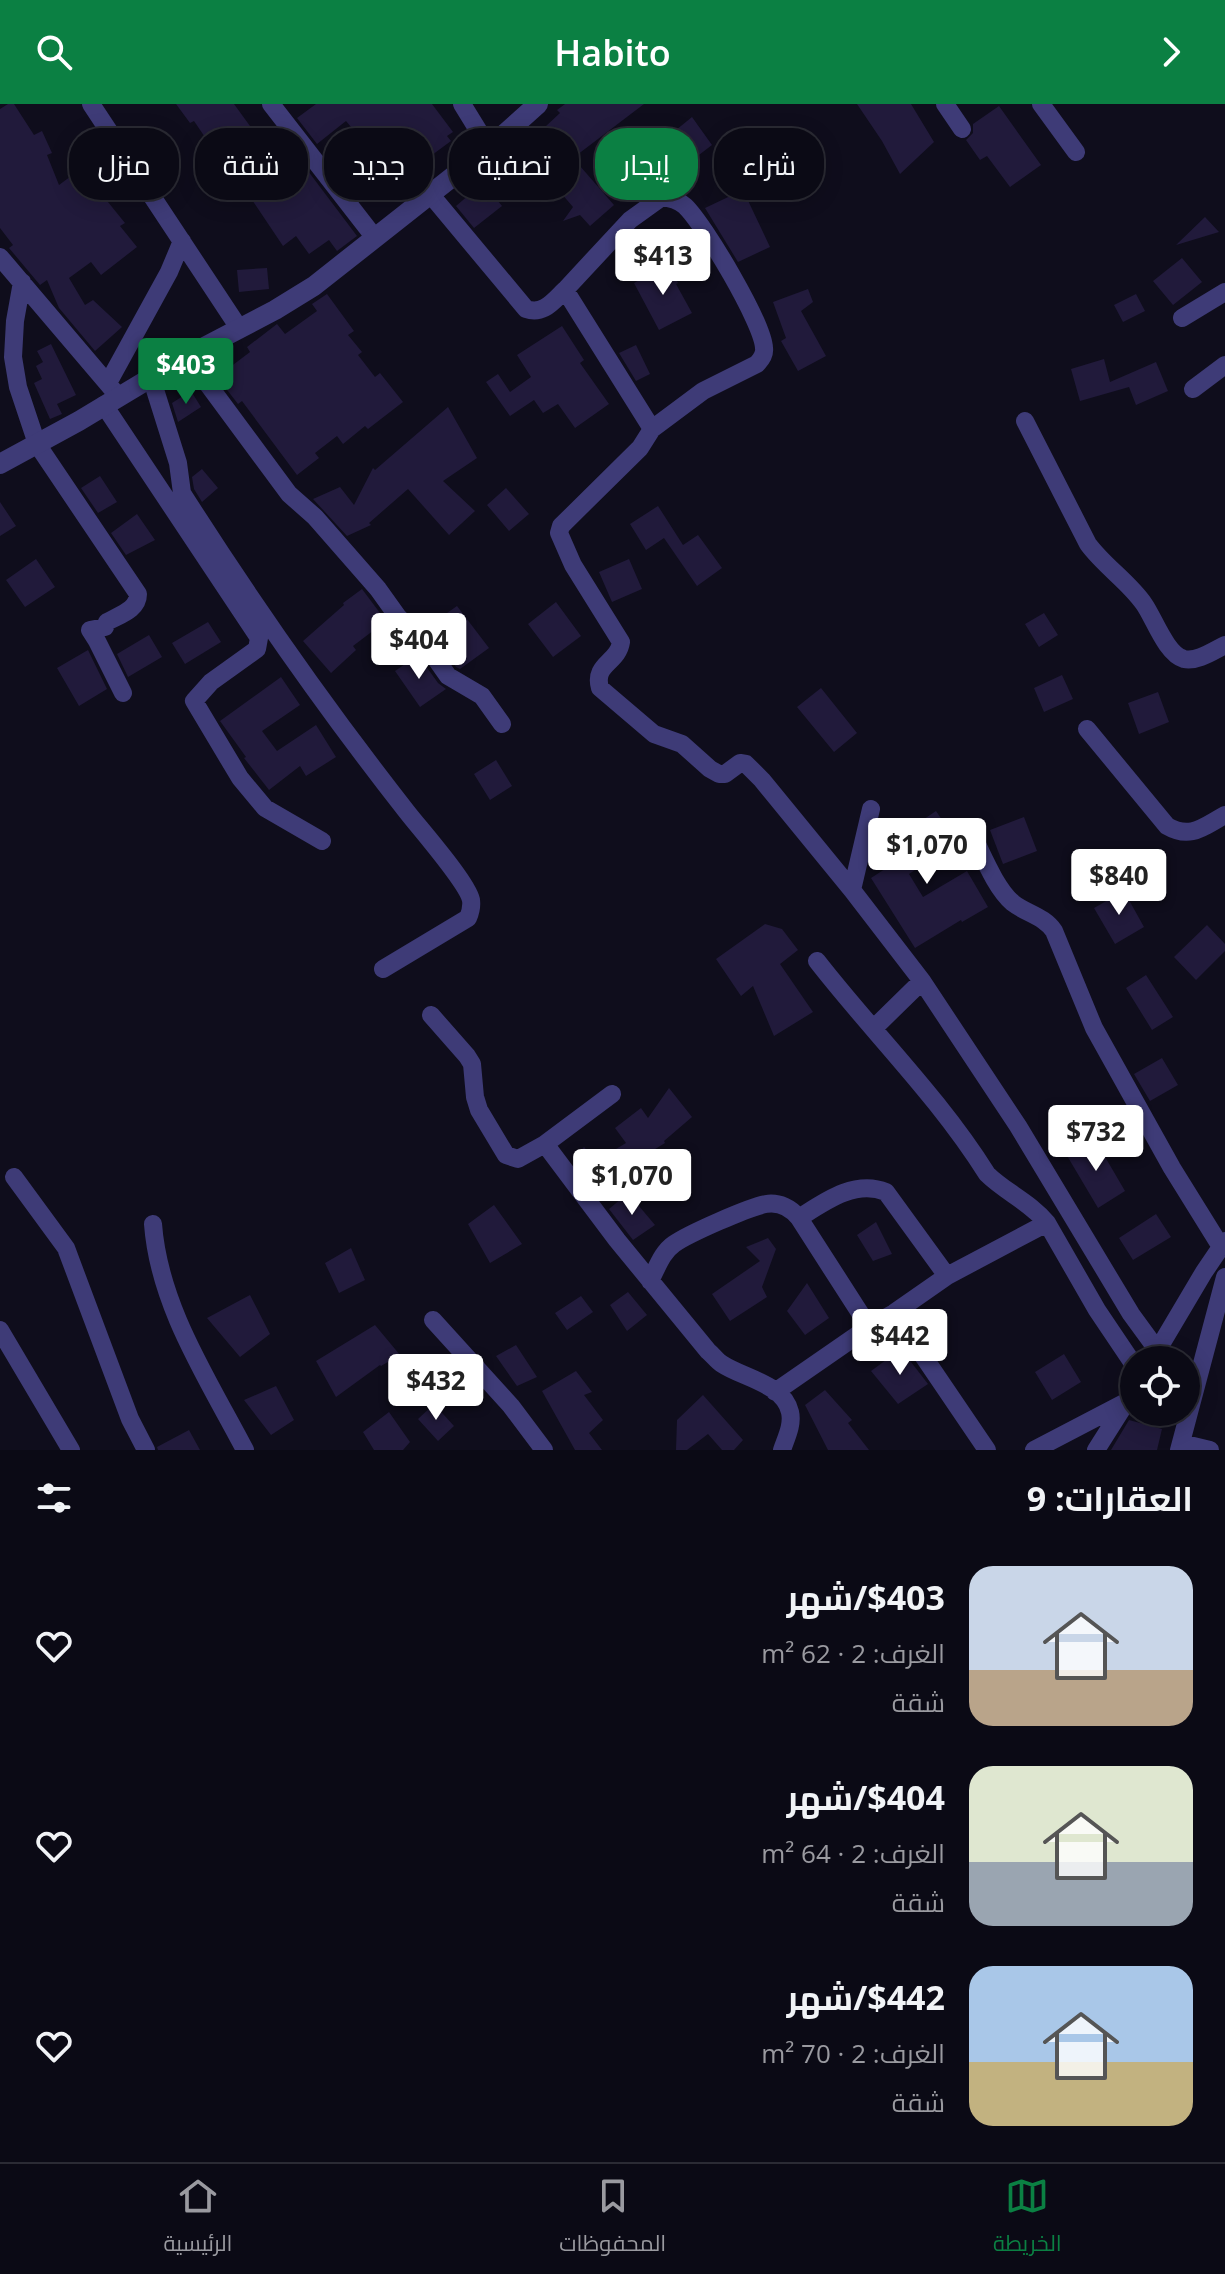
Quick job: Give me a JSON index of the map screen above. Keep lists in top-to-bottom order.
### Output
{
  "page": {
    "header": "Habito",
    "chip": [
      "شراء",
      "إيجار",
      "تصفية",
      "جديد",
      "شقة",
      "منزل"
    ],
    "price": [
      "$413",
      "$403",
      "$404",
      "$1,070",
      "$840",
      "$732",
      "$1,070",
      "$442",
      "$432"
    ],
    "heading": "العقارات: 9",
    "list": [
      {
        "name": "$403/شهر",
        "note": "الغرف: 2 · 62 m² · شقة"
      },
      {
        "name": "$404/شهر",
        "note": "الغرف: 2 · 64 m² · شقة"
      },
      {
        "name": "$442/شهر",
        "note": "الغرف: 2 · 70 m² · شقة"
      }
    ],
    "tabs": ["الخريطة", "المحفوظات", "الرئيسية"]
  }
}
